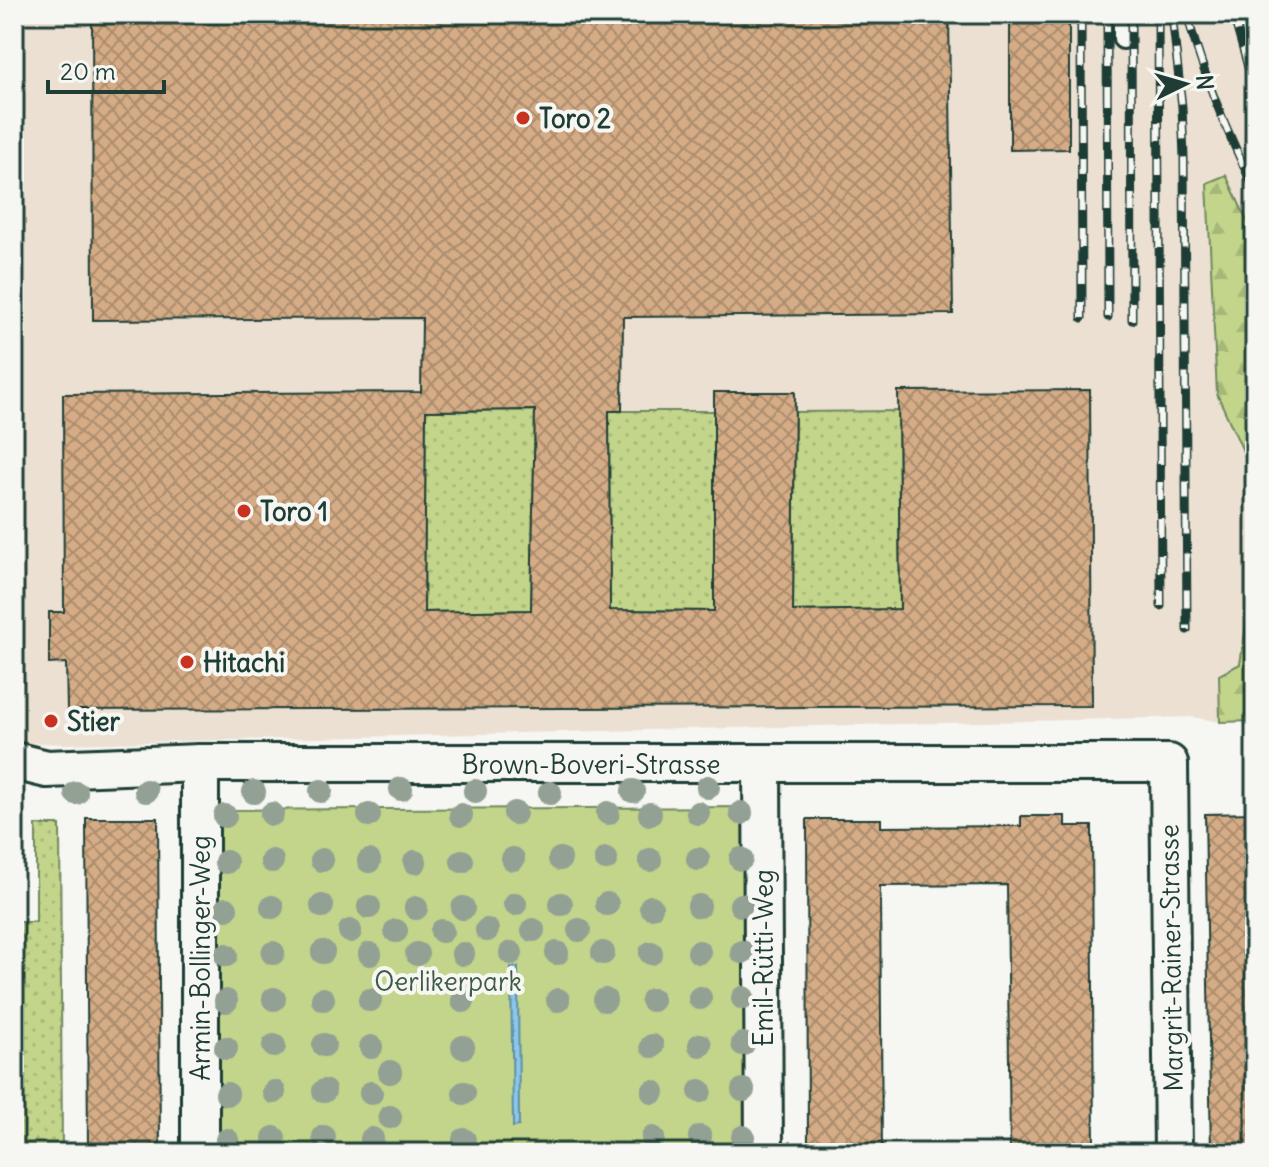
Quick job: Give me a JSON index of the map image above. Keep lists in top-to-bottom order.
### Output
{
  "streets": {
    "street": [
      "Brown-Boveri-Strasse",
      "Armin-Bollinger-Weg",
      "Emil-Rütti-Weg",
      "Margrit-Rainer-Strasse"
    ]
  },
  "crossings": [
    ["Brown-Boveri-Strasse", "Armin-Bollinger-Weg"],
    ["Brown-Boveri-Strasse", "Emil-Rütti-Weg"],
    ["Brown-Boveri-Strasse", "Margrit-Rainer-Strasse"]
  ],
  "parks": ["Oerlikerpark"],
  "places": [
    "Toro 2",
    "Toro 1",
    "Hitachi",
    "Stier"
  ],
  "scale_bar": "20 m",
  "north": "right"
}
